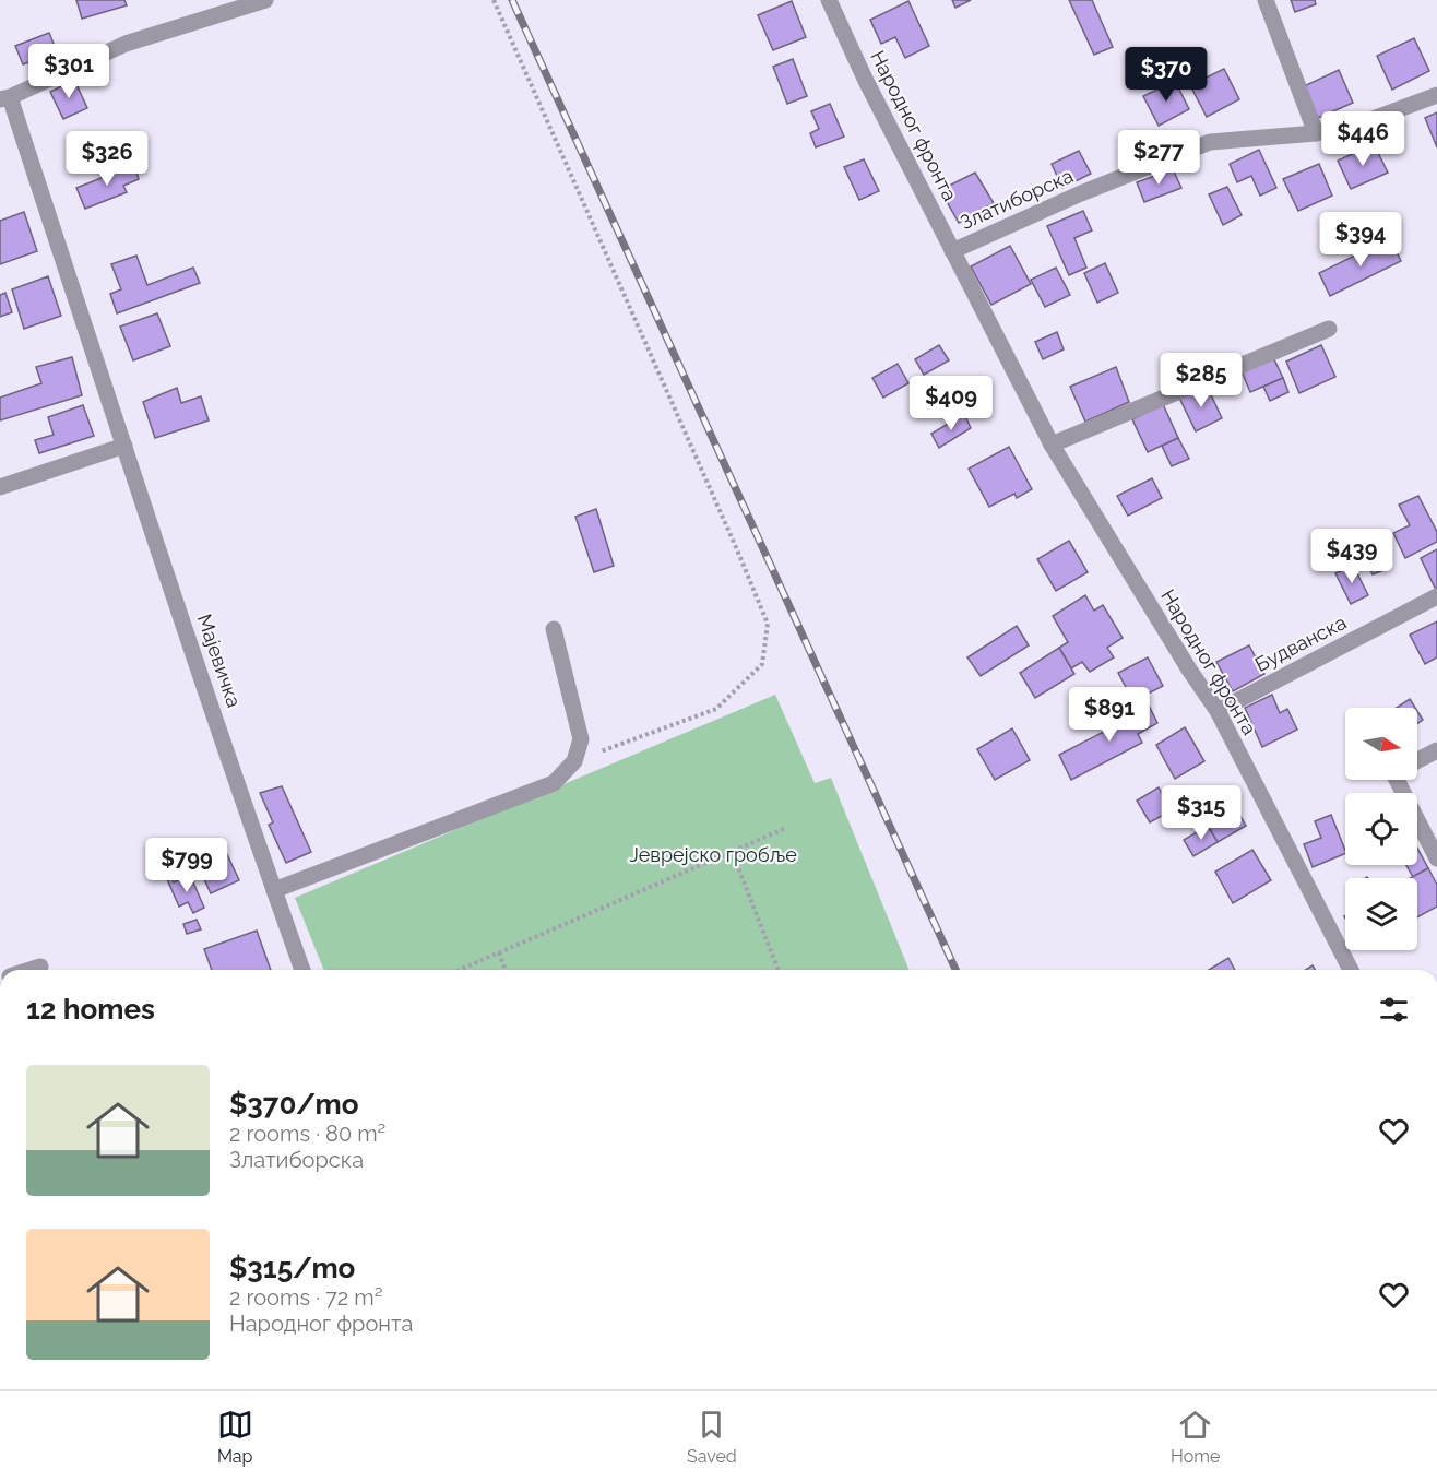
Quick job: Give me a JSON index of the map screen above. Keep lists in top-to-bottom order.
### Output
{
  "streets": {
    "street": [
      "Народног фронта",
      "Златиборска",
      "Будванска",
      "Мајевичка"
    ]
  },
  "crossings": [
    ["Народног фронта", "Златиборска"],
    ["Народног фронта", "Будванска"]
  ],
  "parks": ["Јеврејско гробље"],
  "north": "right",
  "page": {
    "price": [
      "$301",
      "$370",
      "$446",
      "$277",
      "$326",
      "$394",
      "$285",
      "$409",
      "$439",
      "$891",
      "$315",
      "$799"
    ],
    "heading": "12 homes",
    "list": [
      {
        "name": "$370/mo",
        "note": "2 rooms · 80 m² · Златиборска"
      },
      {
        "name": "$315/mo",
        "note": "2 rooms · 72 m² · Народног фронта"
      }
    ],
    "tabs": ["Map", "Saved", "Home"]
  }
}
